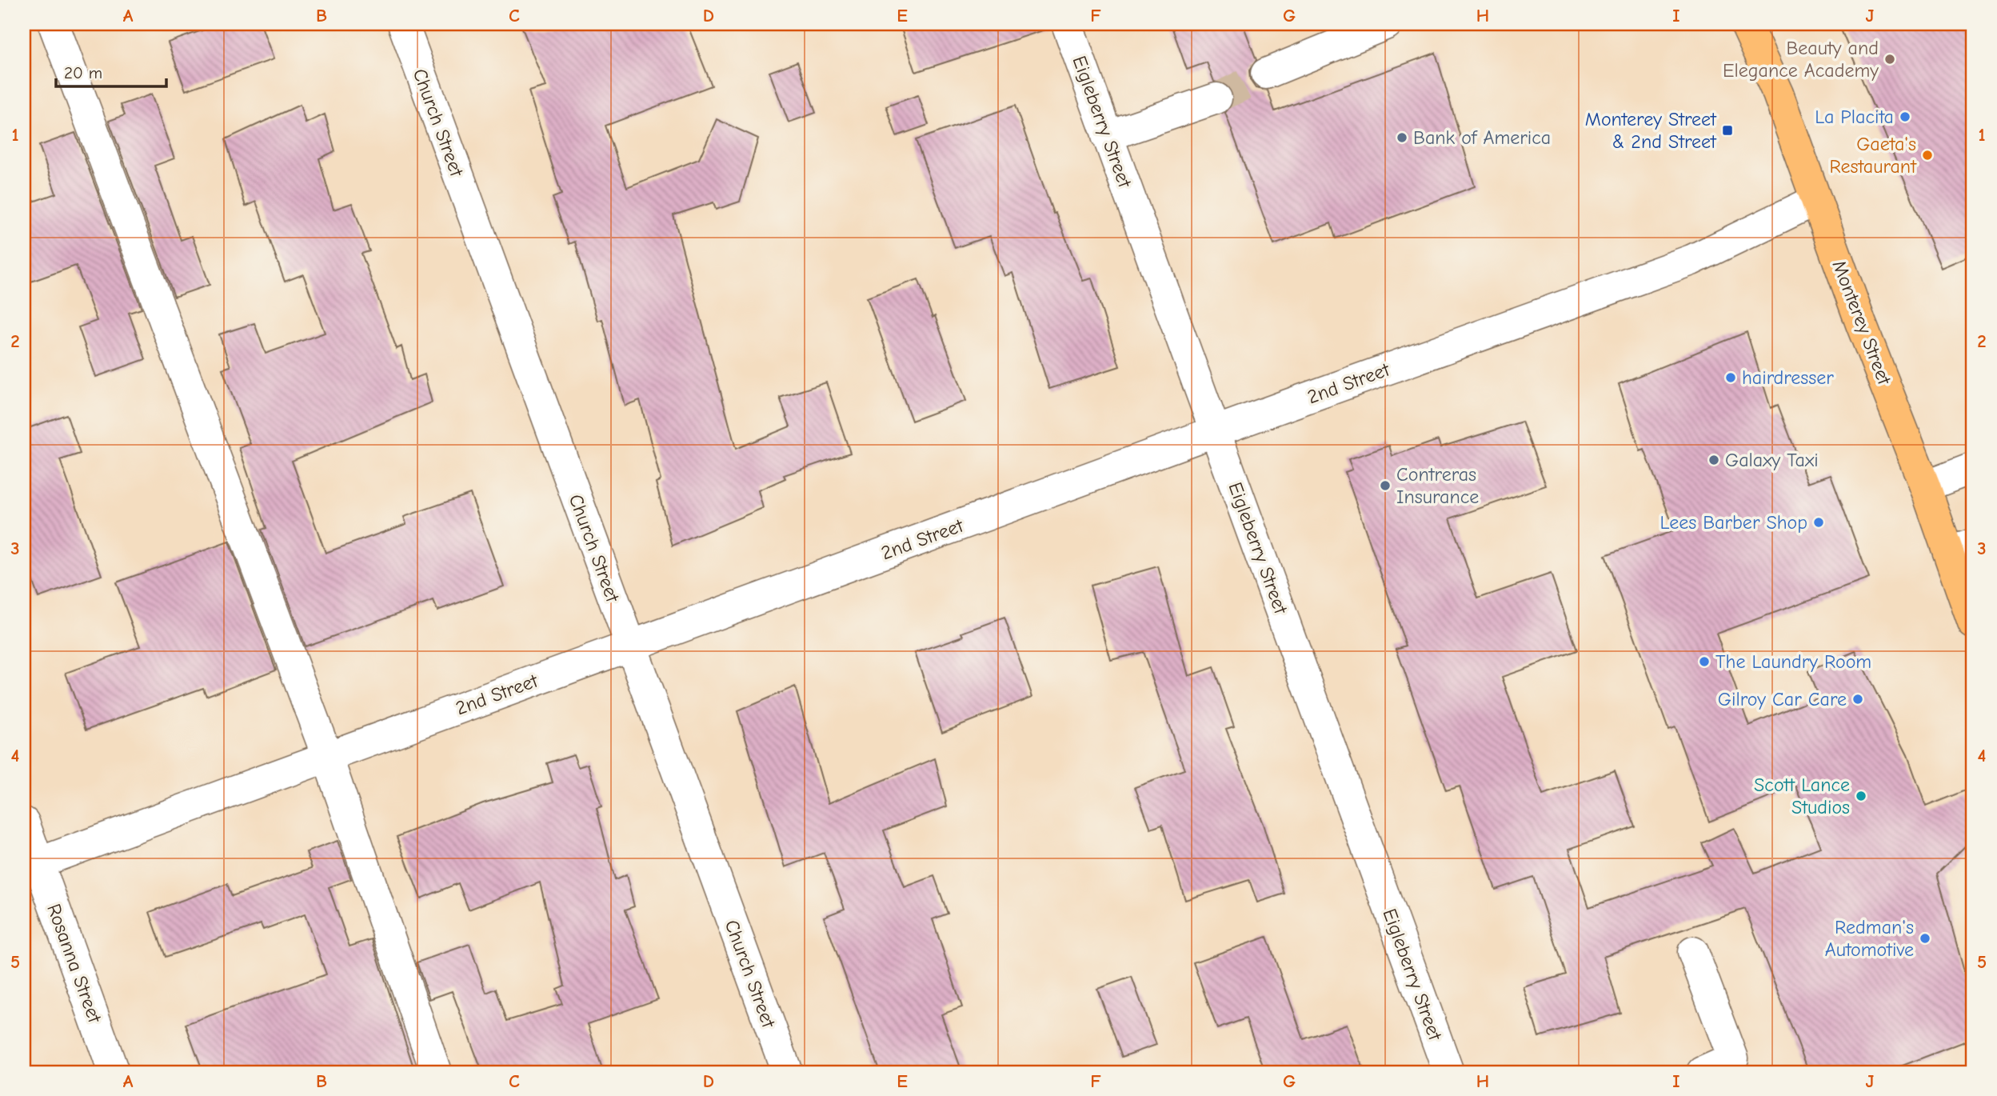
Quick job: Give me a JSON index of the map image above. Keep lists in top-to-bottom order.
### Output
{
  "streets": {
    "main road": ["Monterey Street"],
    "street": [
      "Eigleberry Street",
      "Church Street",
      "2nd Street",
      "Rosanna Street"
    ]
  },
  "crossings": [
    ["Eigleberry Street", "2nd Street"],
    ["Church Street", "2nd Street"],
    ["Monterey Street", "2nd Street"],
    ["2nd Street", "Rosanna Street"]
  ],
  "places": {
    "other": [
      "Beauty and Elegance Academy",
      "La Placita",
      "Bank of America",
      "Gaeta's Restaurant",
      "hairdresser",
      "Galaxy Taxi",
      "Contreras Insurance",
      "Lees Barber Shop",
      "The Laundry Room",
      "Gilroy Car Care",
      "Scott Lance Studios",
      "Redman's Automotive"
    ],
    "transit": ["Monterey Street & 2nd Street"]
  },
  "scale_bar": "20 m",
  "grid": {
    "columns": [
      "A",
      "B",
      "C",
      "D",
      "E",
      "F",
      "G",
      "H",
      "I",
      "J"
    ],
    "rows": [
      "1",
      "2",
      "3",
      "4",
      "5"
    ]
  }
}
